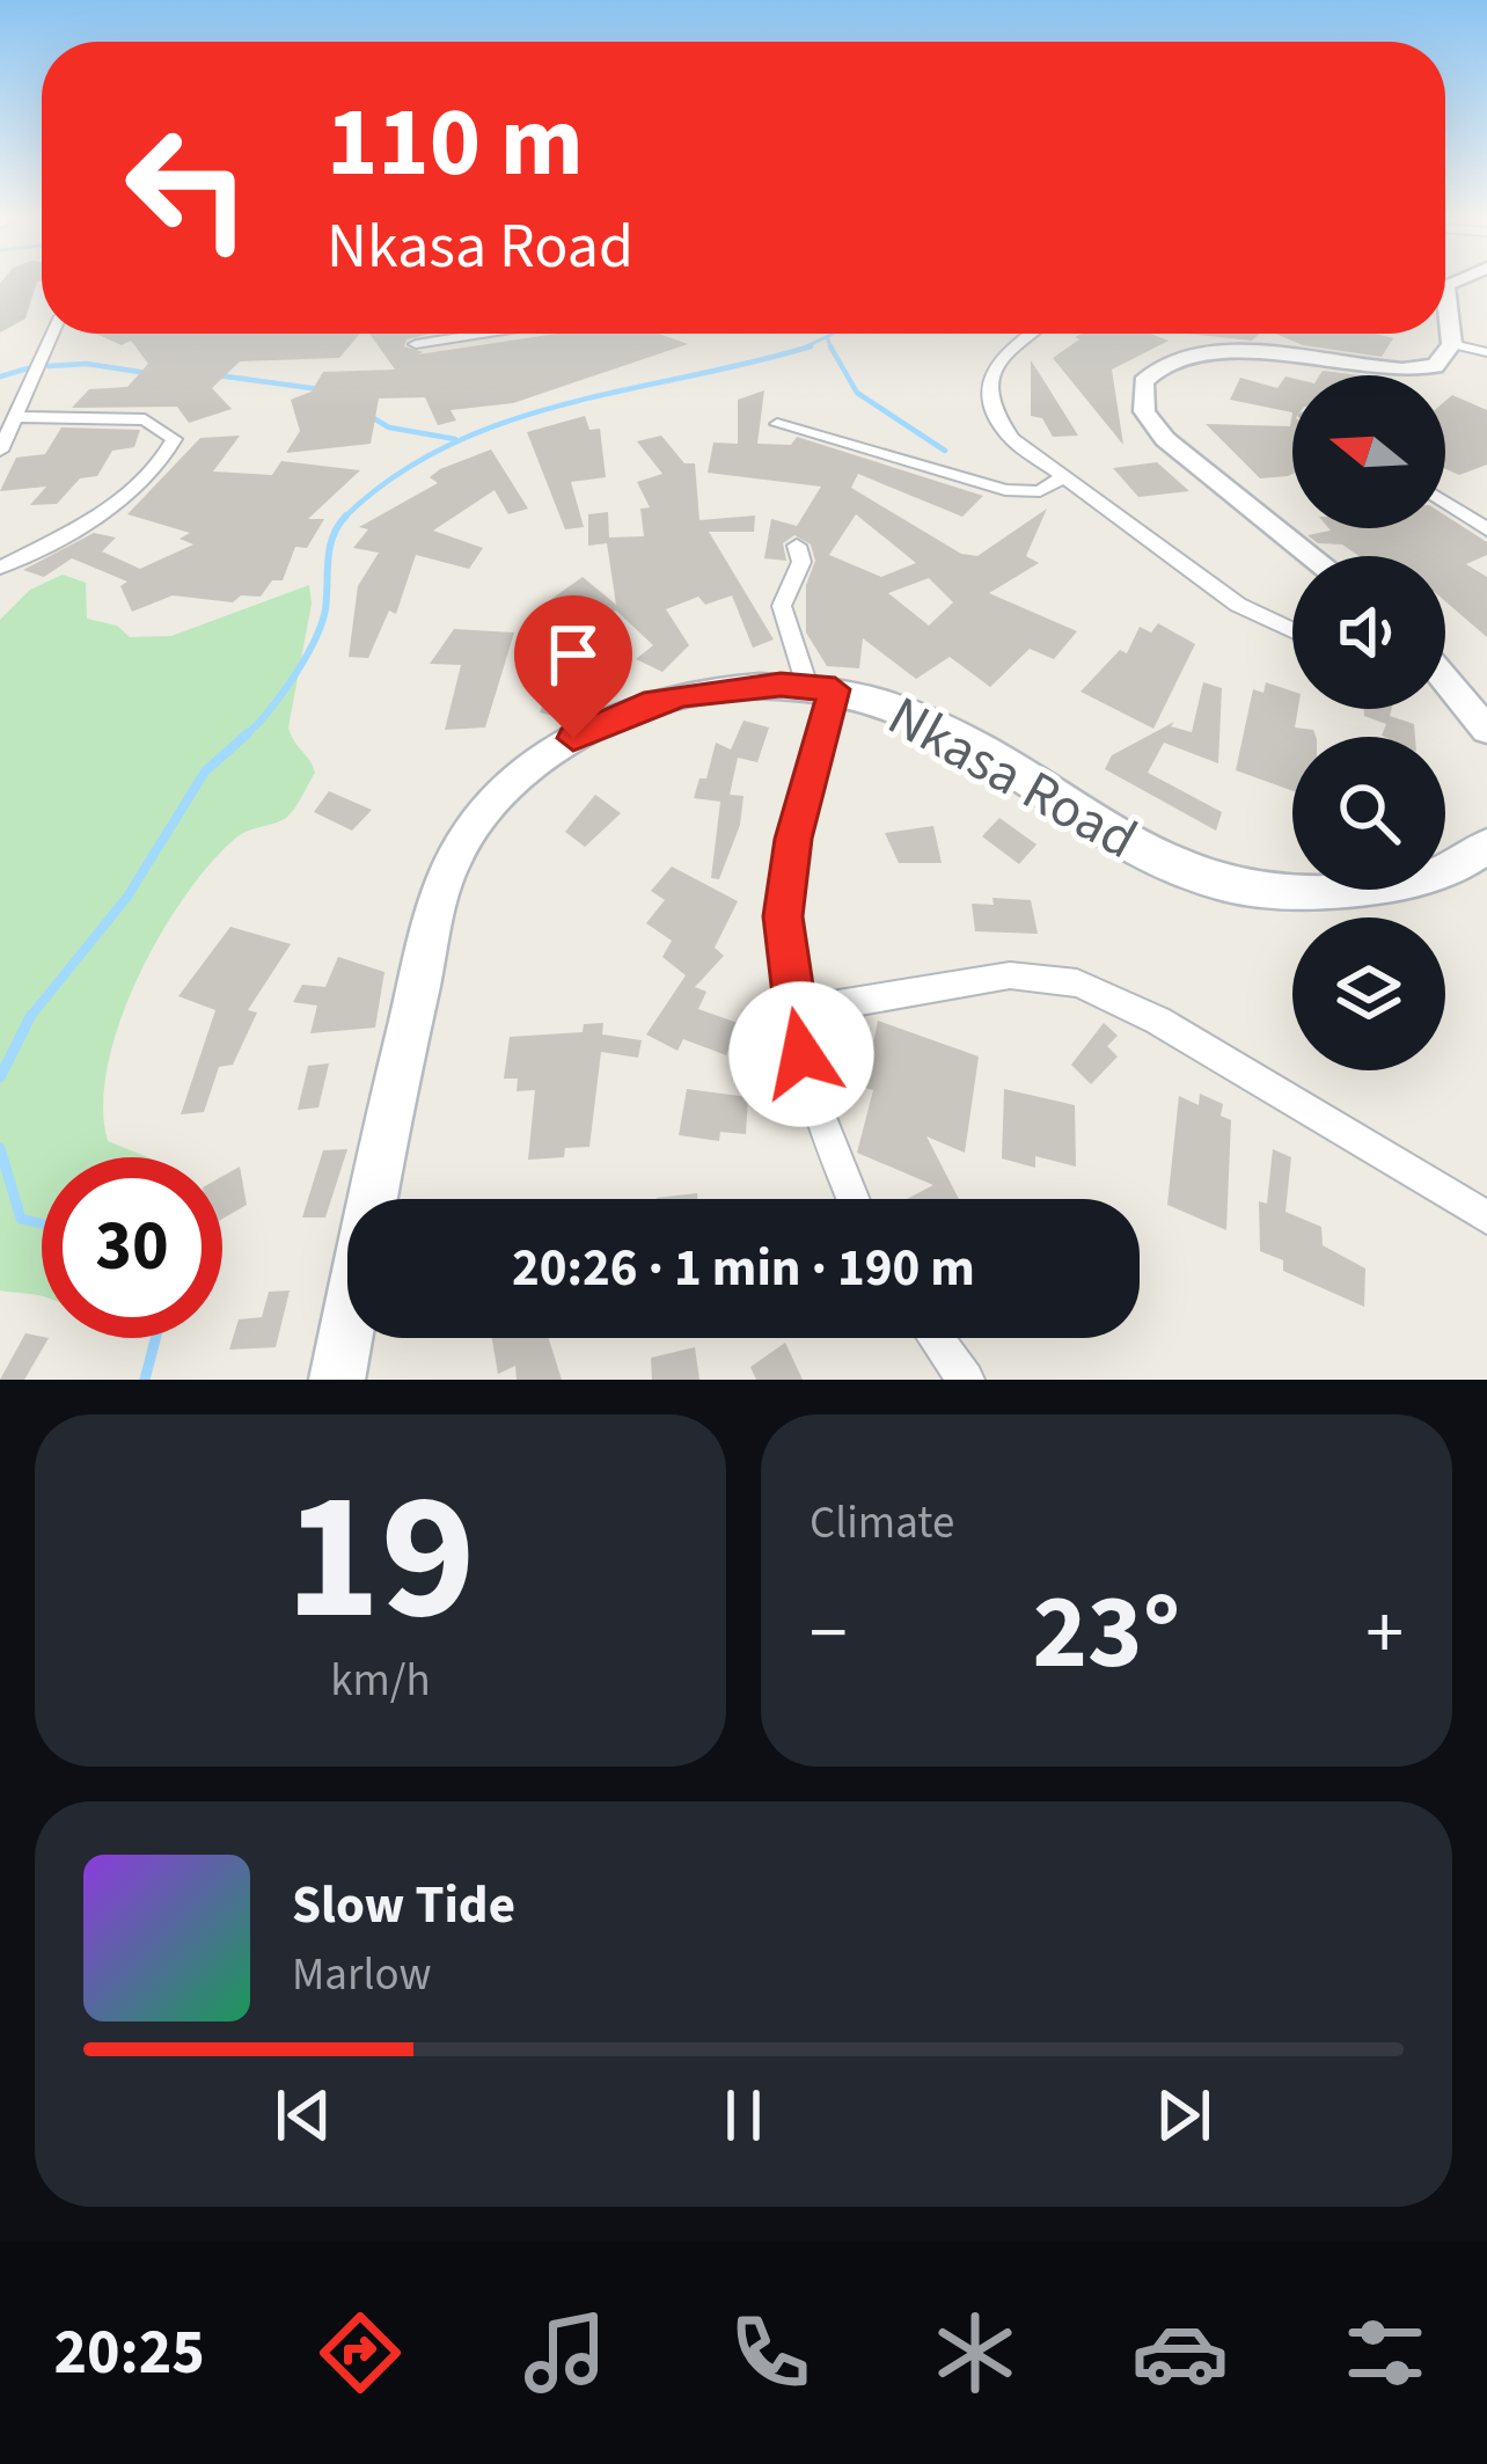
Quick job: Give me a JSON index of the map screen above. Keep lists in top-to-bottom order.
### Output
{
  "streets": {
    "street": ["Nkasa Road"]
  },
  "north": "left",
  "page": {
    "turn": ["110 m", "Nkasa Road"],
    "limit": "30",
    "trip": "20:26 · 1 min · 190 m",
    "tile": [
      ["19", "km/h"],
      "Climate"
    ],
    "heat": ["−", "23°", "+"],
    "song": ["Slow Tide", "Marlow"],
    "tabs": "20:25"
  }
}
